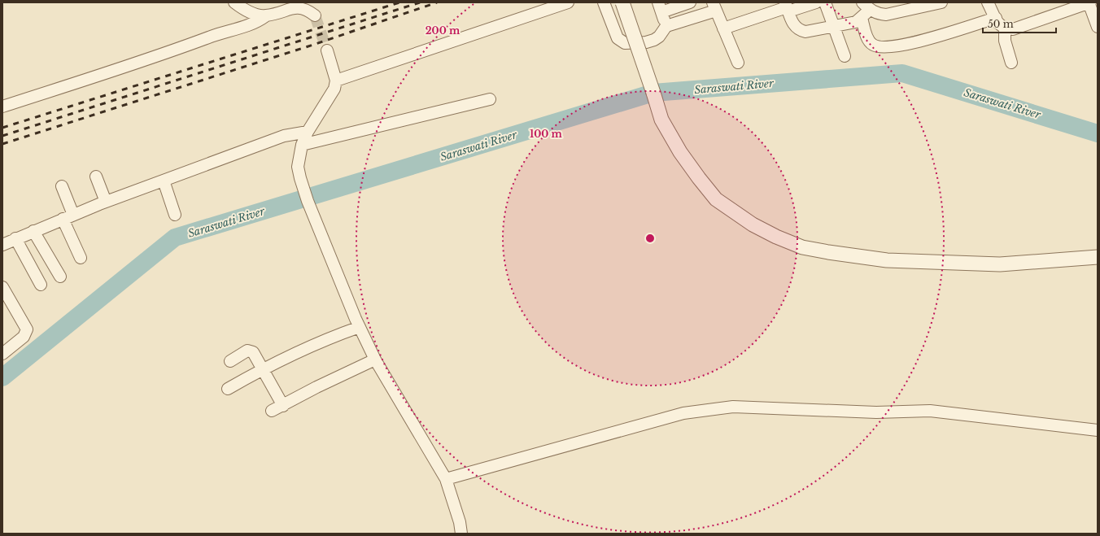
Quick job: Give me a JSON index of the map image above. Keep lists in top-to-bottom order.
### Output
{
  "water": ["Saraswati River"],
  "scale_bar": "50 m",
  "rings": ["200 m", "100 m"]
}
